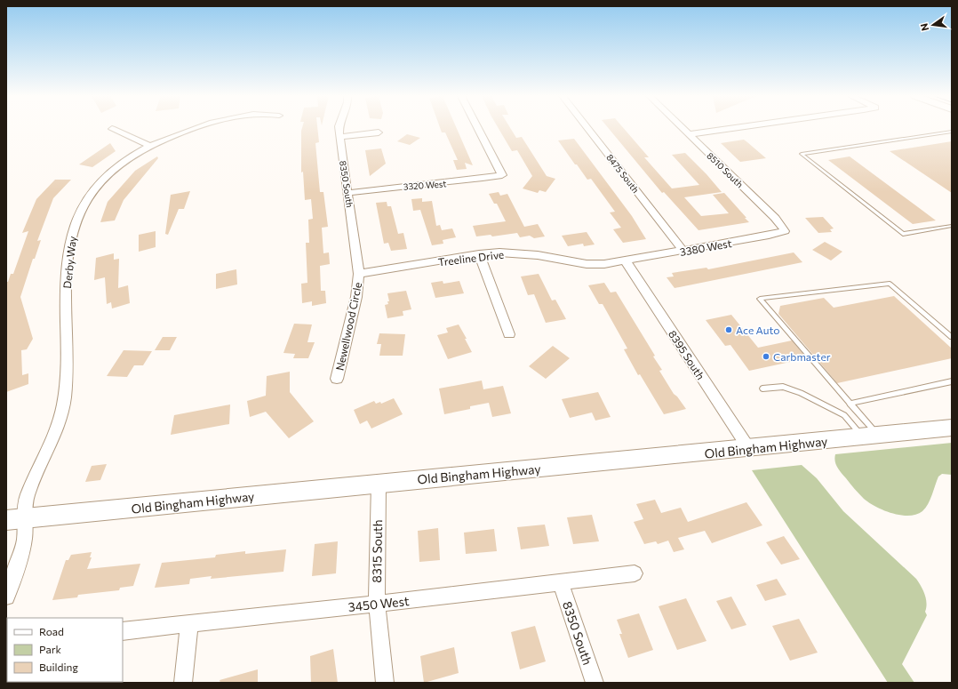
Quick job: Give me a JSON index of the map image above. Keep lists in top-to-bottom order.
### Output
{
  "streets": {
    "street": [
      "8510 South",
      "8475 South",
      "8350 South",
      "3320 West",
      "3380 West",
      "Treeline Drive",
      "Derby Way",
      "Newellwood Circle",
      "8395 South",
      "Old Bingham Highway",
      "8315 South",
      "3450 West"
    ]
  },
  "crossings": [
    ["8510 South", "3380 West"],
    ["8475 South", "3380 West"],
    ["8350 South", "3320 West"],
    ["8350 South", "Treeline Drive"],
    ["8350 South", "Newellwood Circle"],
    ["8350 South", "3450 West"],
    ["3380 West", "Treeline Drive"],
    ["3380 West", "8395 South"],
    ["Treeline Drive", "Newellwood Circle"],
    ["Treeline Drive", "8395 South"],
    ["Derby Way", "Old Bingham Highway"],
    ["8395 South", "Old Bingham Highway"],
    ["Old Bingham Highway", "8315 South"],
    ["8315 South", "3450 West"]
  ],
  "places": ["Ace Auto", "Carbmaster"],
  "legend": ["Road", "Park", "Building"],
  "north": "left"
}
